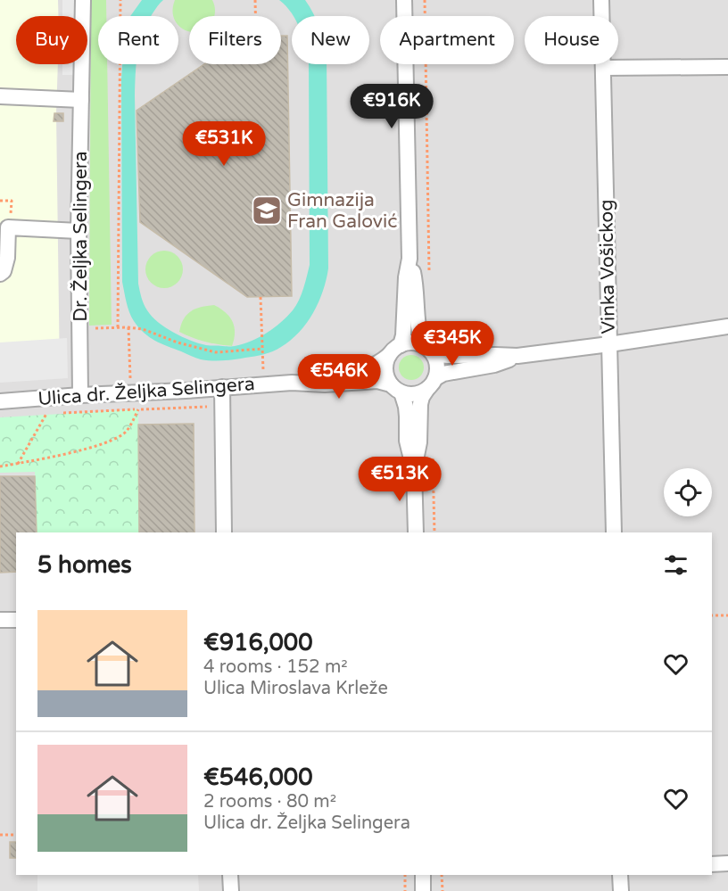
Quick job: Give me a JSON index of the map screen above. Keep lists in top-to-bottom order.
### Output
{
  "streets": {
    "street": ["Dr. Željka Selingera", "Vinka Vošickog", "Ulica dr. Željka Selingera"]
  },
  "crossings": [
    ["Dr. Željka Selingera", "Ulica dr. Željka Selingera"]
  ],
  "places": {
    "school or university": ["Gimnazija Fran Galović"]
  },
  "page": {
    "chip": [
      "Buy",
      "Rent",
      "Filters",
      "New",
      "Apartment",
      "House"
    ],
    "price": [
      "€916K",
      "€531K",
      "€345K",
      "€546K",
      "€513K"
    ],
    "heading": "5 homes",
    "list": [
      {
        "name": "€916,000",
        "note": "4 rooms · 152 m² · Ulica Miroslava Krleže"
      },
      {
        "name": "€546,000",
        "note": "2 rooms · 80 m² · Ulica dr. Željka Selingera"
      }
    ]
  }
}
